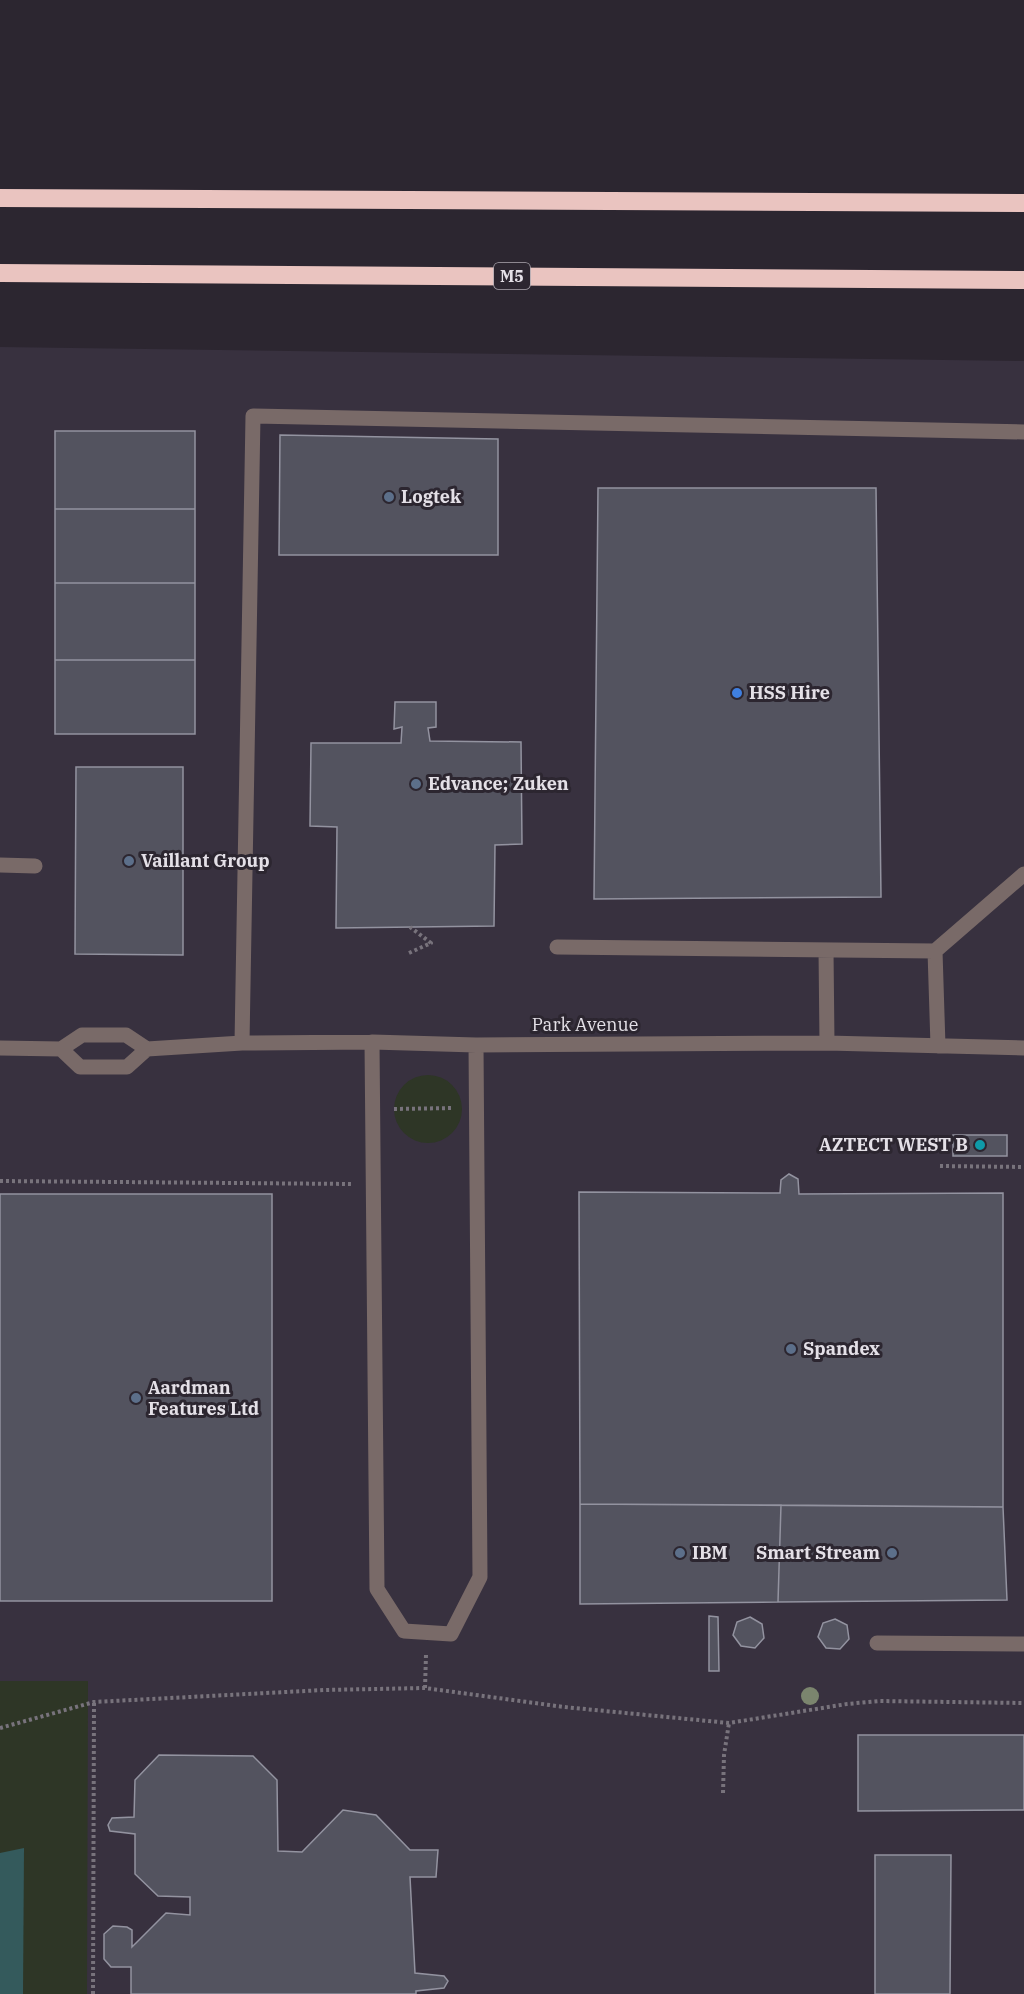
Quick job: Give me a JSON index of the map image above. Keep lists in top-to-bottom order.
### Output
{
  "streets": {
    "highway": ["M5"],
    "street": ["Park Avenue"]
  },
  "places": [
    "Logtek",
    "HSS Hire",
    "Edvance; Zuken",
    "Vaillant Group",
    "AZTECT WEST B",
    "Spandex",
    "Aardman Features Ltd",
    "IBM",
    "Smart Stream"
  ]
}
